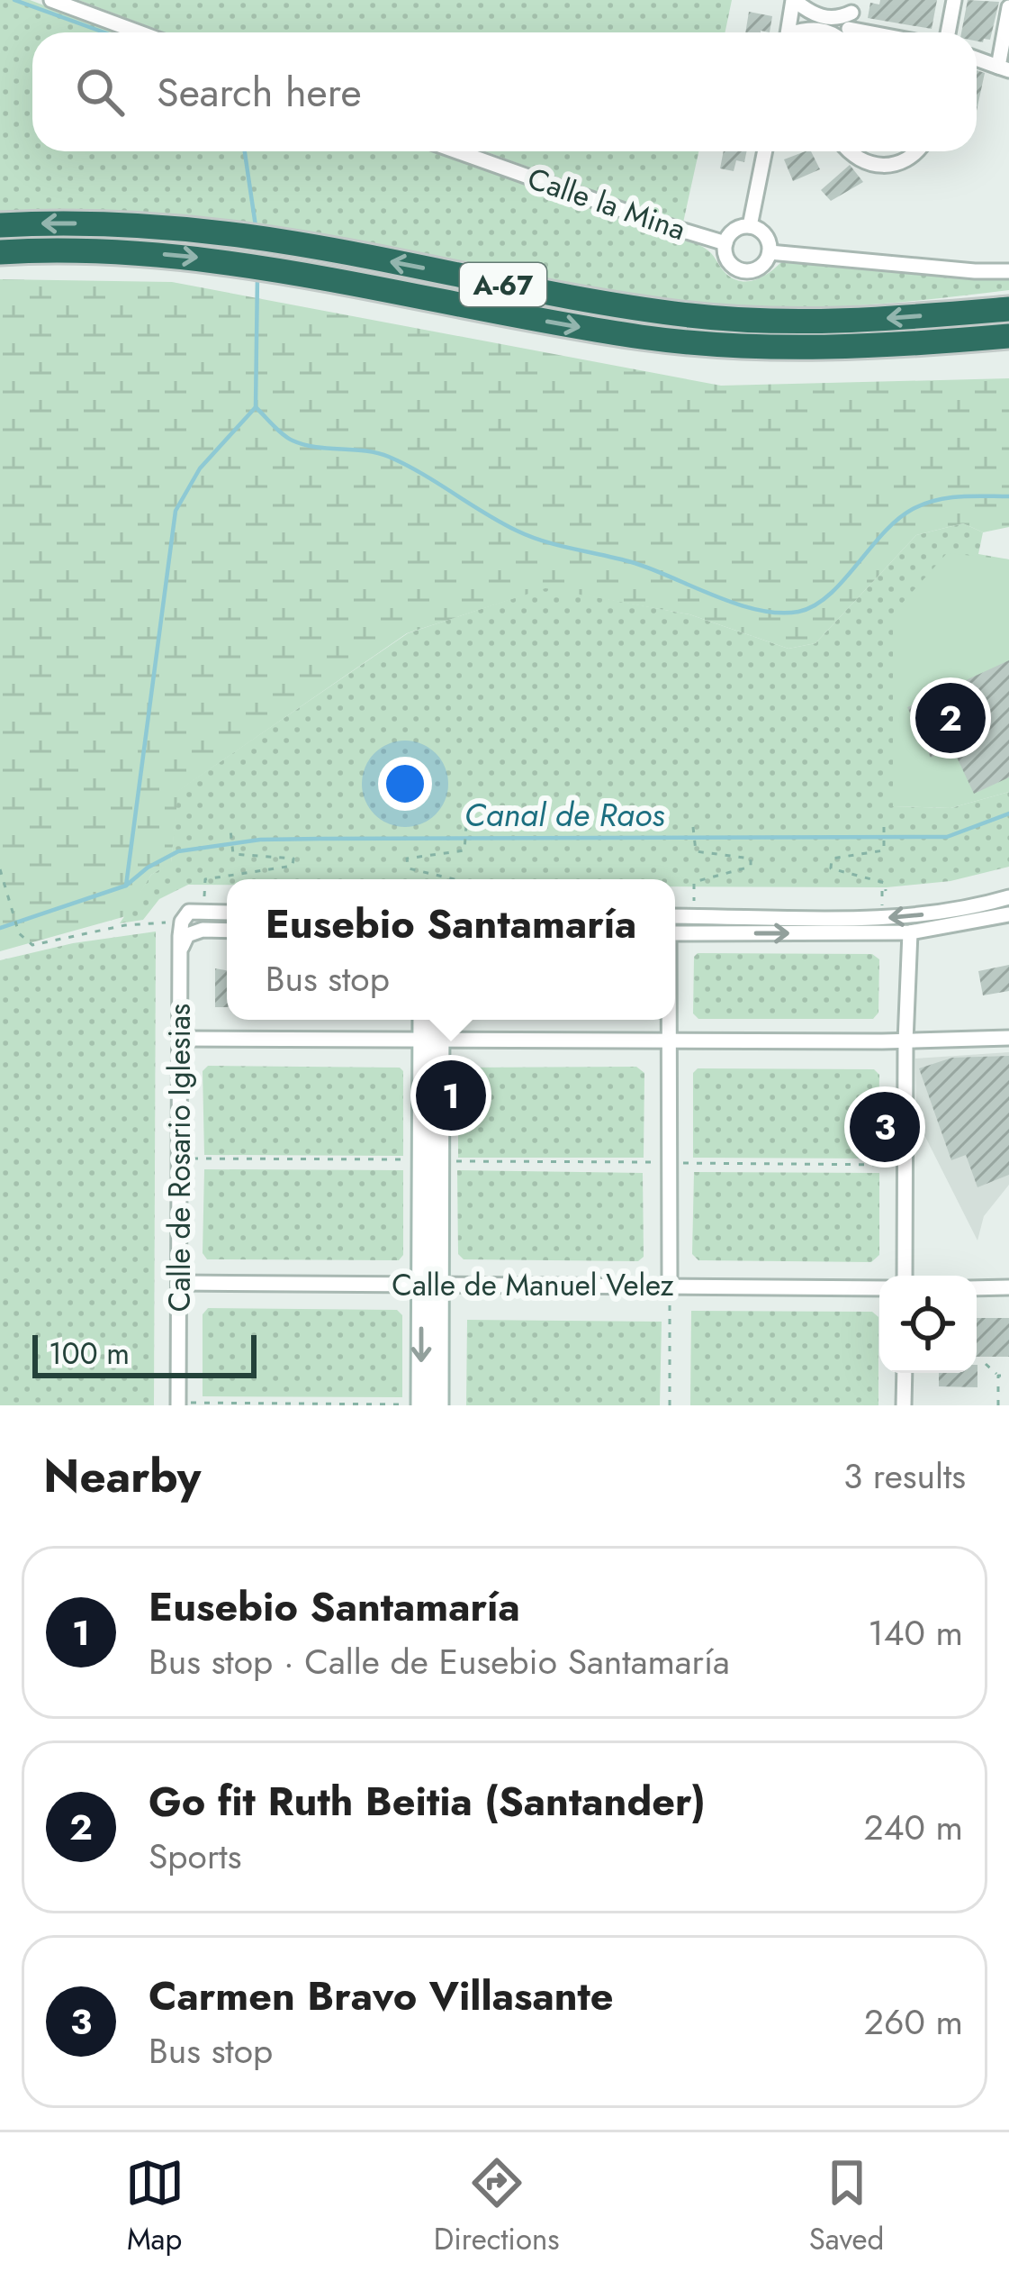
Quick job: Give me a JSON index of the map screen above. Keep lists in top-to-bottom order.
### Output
{
  "streets": {
    "highway": ["A-67"],
    "street": ["Calle la Mina", "Calle de Rosario Iglesias", "Calle de Manuel Velez"]
  },
  "crossings": [
    ["Calle de Rosario Iglesias", "Calle de Manuel Velez"]
  ],
  "water": ["Canal de Raos"],
  "scale_bar": "100 m",
  "page": {
    "search": "Search here",
    "pins": ["2", "1", "3"],
    "popup": ["Eusebio Santamaría", "Bus stop"],
    "scale": "100 m",
    "heading": ["Nearby", "3 results"],
    "list": [
      {
        "mark": "1",
        "name": "Eusebio Santamaría",
        "note": "Bus stop · Calle de Eusebio Santamaría",
        "value": "140 m"
      },
      {
        "mark": "2",
        "name": "Go fit Ruth Beitia (Santander)",
        "note": "Sports",
        "value": "240 m"
      },
      {
        "mark": "3",
        "name": "Carmen Bravo Villasante",
        "note": "Bus stop",
        "value": "260 m"
      }
    ],
    "nav": ["Map", "Directions", "Saved"]
  }
}
